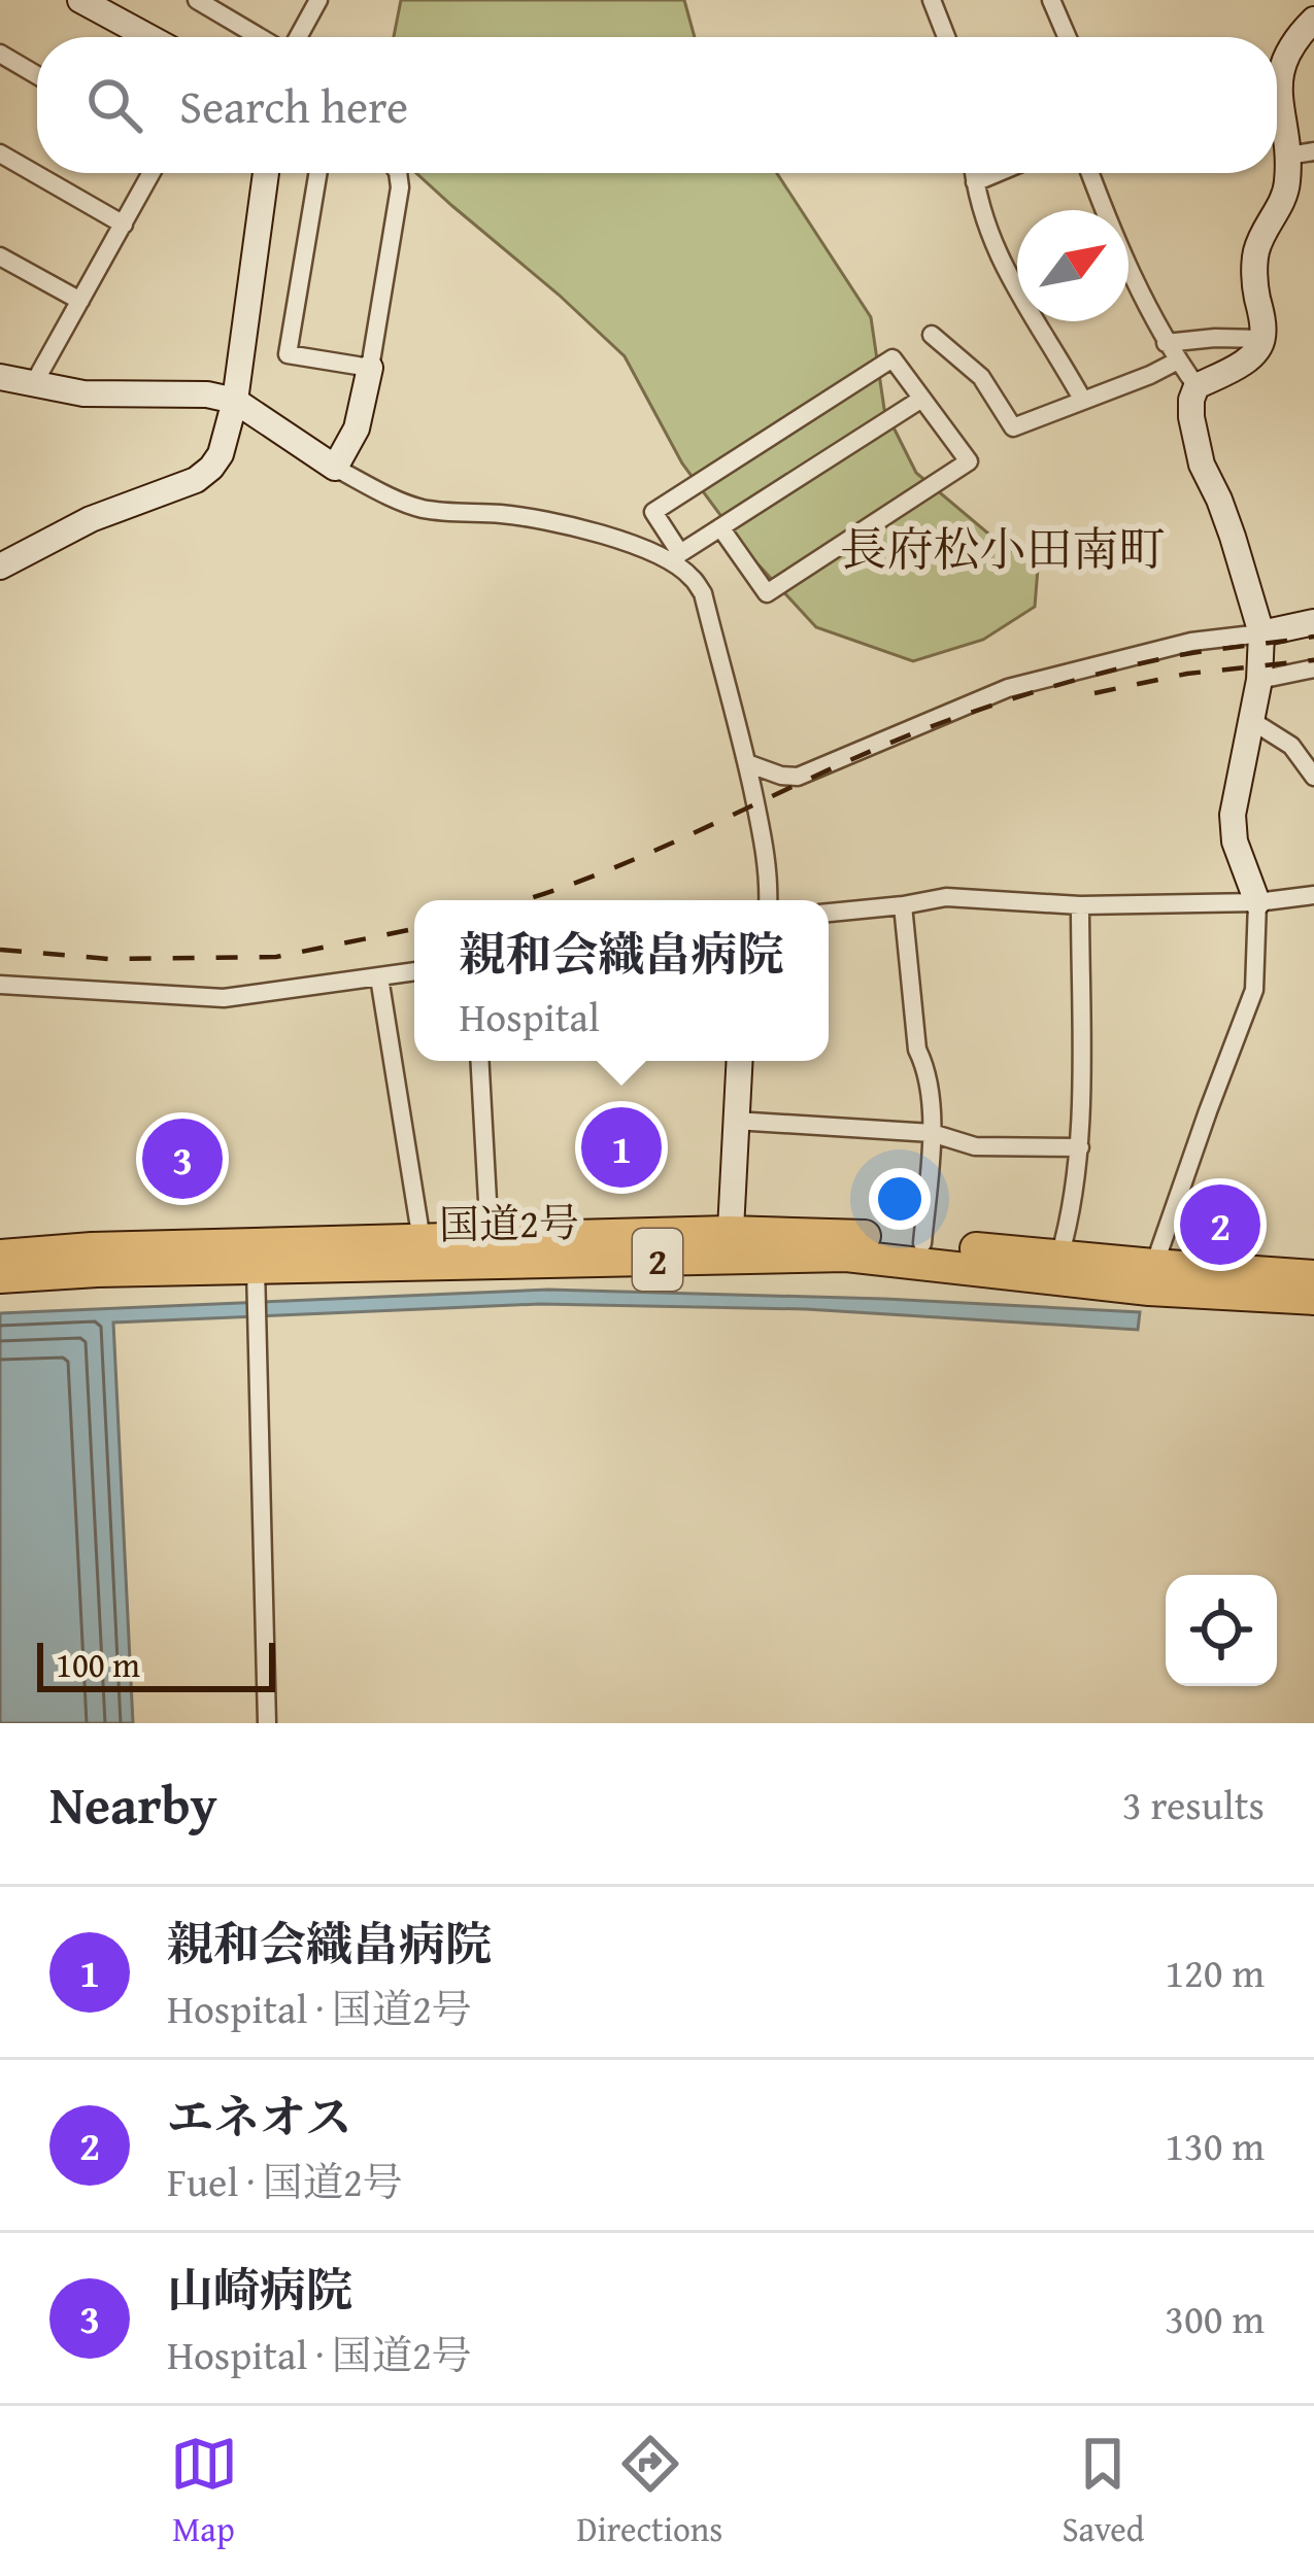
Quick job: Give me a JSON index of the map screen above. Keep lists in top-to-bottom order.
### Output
{
  "streets": {
    "highway": ["国道2号", "2"]
  },
  "districts": ["長府松小田南町"],
  "scale_bar": "100 m",
  "north": "top right",
  "page": {
    "search": "Search here",
    "popup": ["親和会織畠病院", "Hospital"],
    "pins": ["1", "3", "2"],
    "scale": "100 m",
    "heading": ["Nearby", "3 results"],
    "list": [
      {
        "mark": "1",
        "name": "親和会織畠病院",
        "note": "Hospital · 国道2号",
        "value": "120 m"
      },
      {
        "mark": "2",
        "name": "エネオス",
        "note": "Fuel · 国道2号",
        "value": "130 m"
      },
      {
        "mark": "3",
        "name": "山崎病院",
        "note": "Hospital · 国道2号",
        "value": "300 m"
      }
    ],
    "nav": ["Map", "Directions", "Saved"]
  }
}
